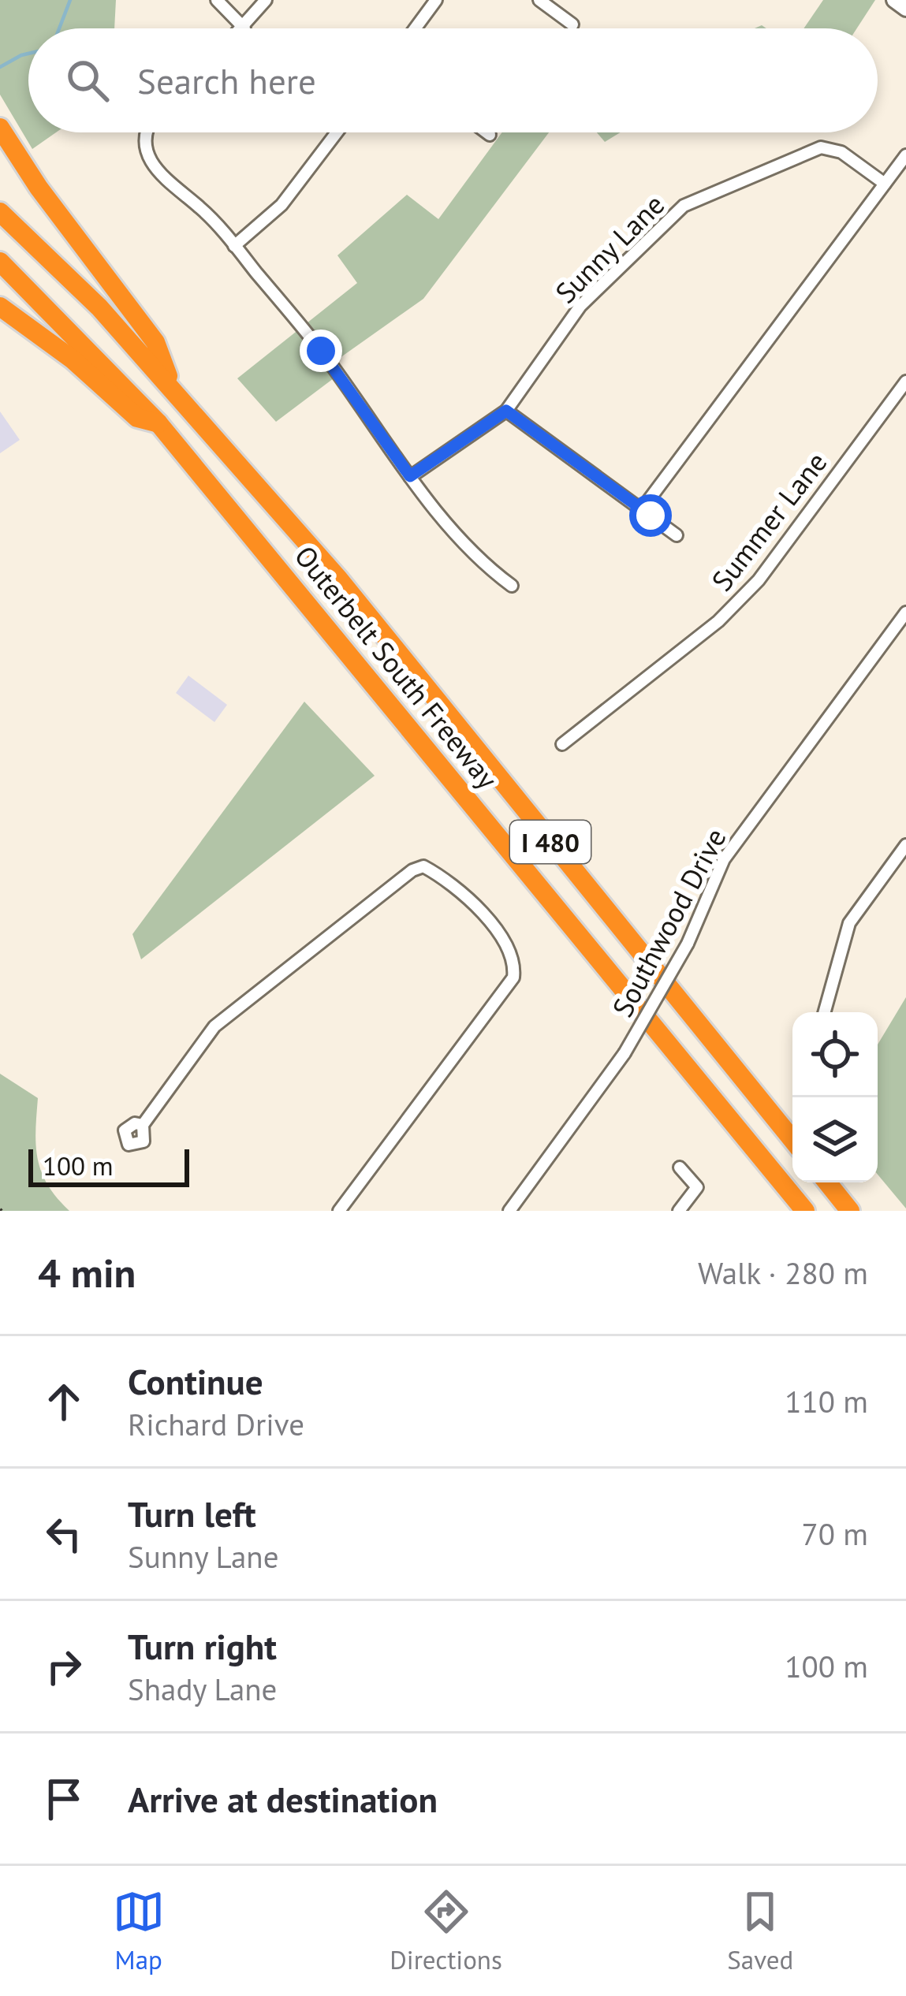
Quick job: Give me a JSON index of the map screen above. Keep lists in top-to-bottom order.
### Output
{
  "streets": {
    "highway": ["Outerbelt South Freeway", "I 480"],
    "street": ["Sunny Lane", "Summer Lane", "Southwood Drive"]
  },
  "scale_bar": "100 m",
  "page": {
    "search": "Search here",
    "scale": "100 m",
    "heading": ["4 min", "Walk · 280 m"],
    "list": [
      ["Continue", "Richard Drive", "110 m"],
      ["Turn left", "Sunny Lane", "70 m"],
      ["Turn right", "Shady Lane", "100 m"],
      "Arrive at destination"
    ],
    "nav": ["Map", "Directions", "Saved"]
  }
}
